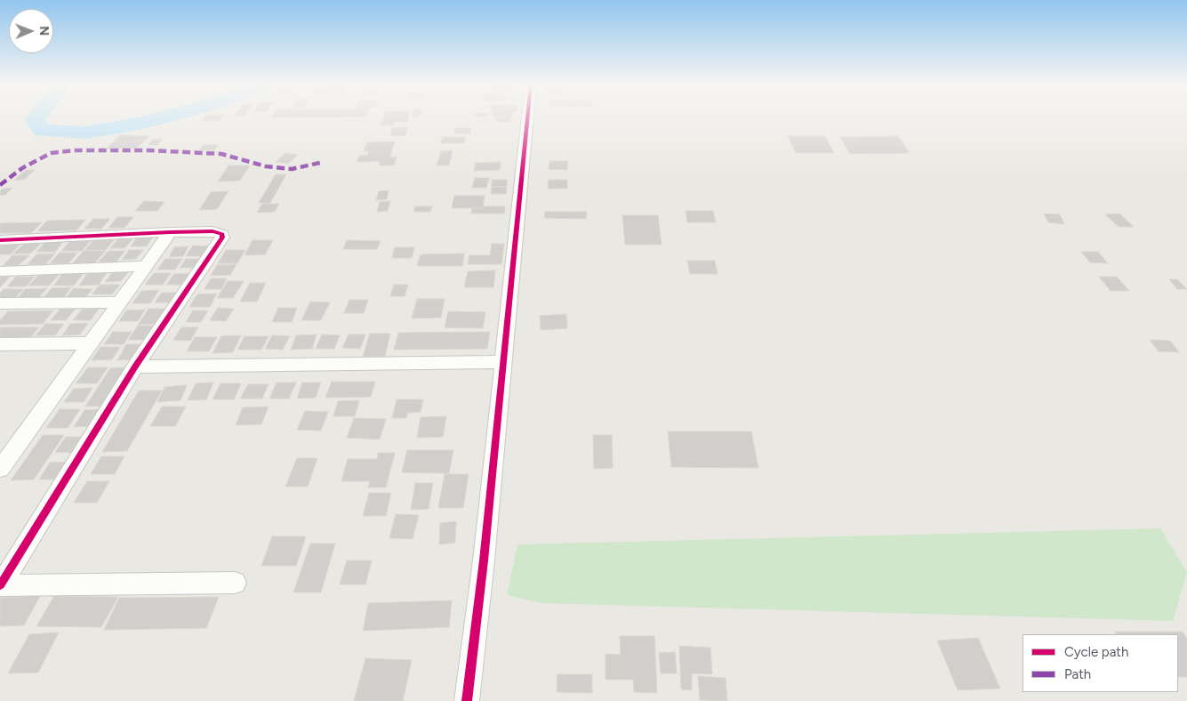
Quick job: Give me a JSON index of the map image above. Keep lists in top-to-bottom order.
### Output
{
  "legend": ["Cycle path", "Path"],
  "north": "right"
}
